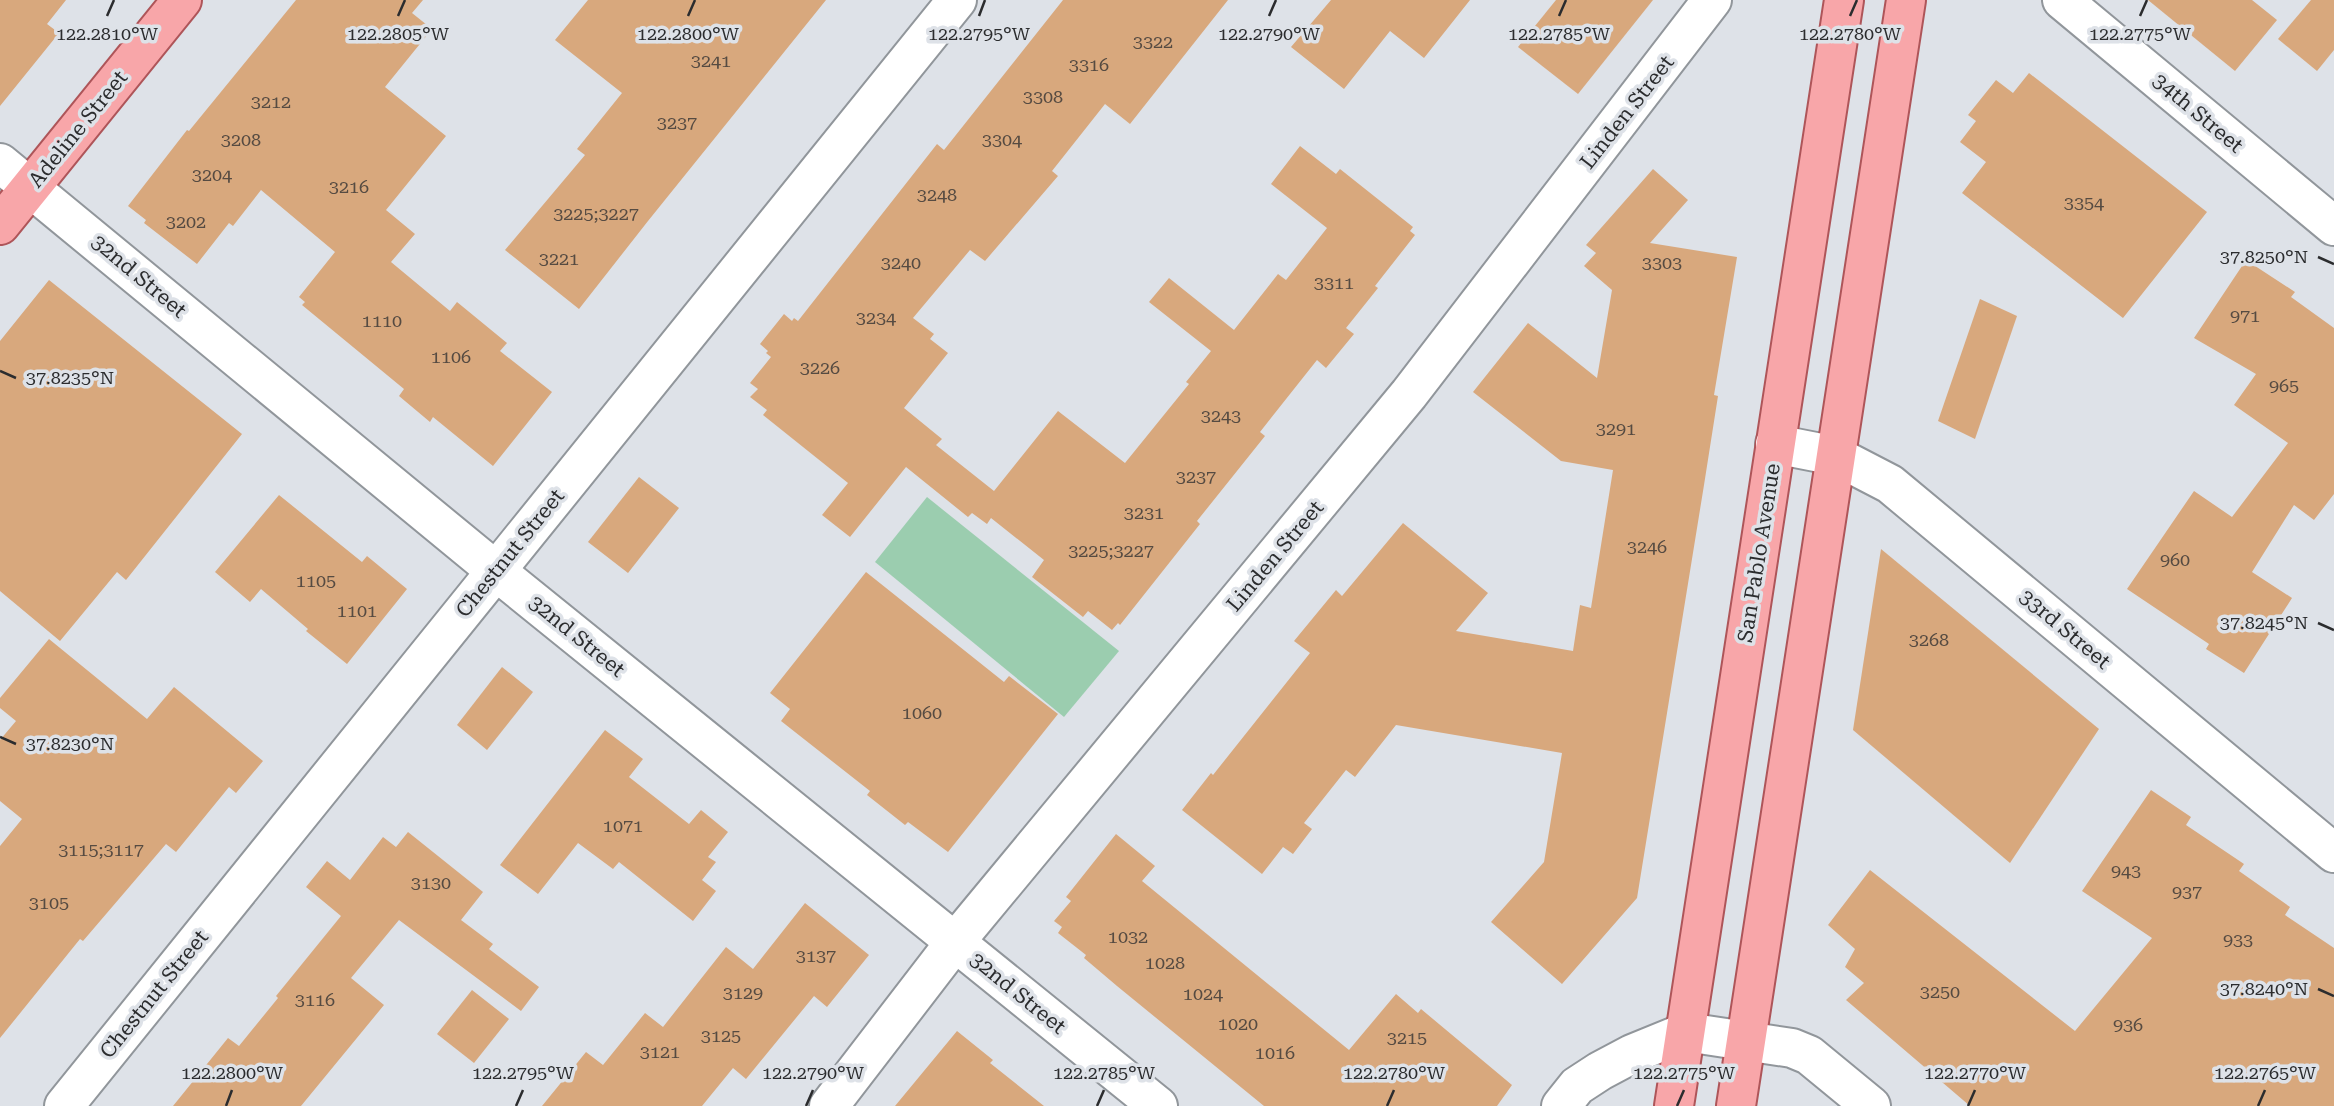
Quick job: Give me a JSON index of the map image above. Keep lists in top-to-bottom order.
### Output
{
  "streets": {
    "main road": ["Adeline Street", "San Pablo Avenue"],
    "street": [
      "Linden Street",
      "34th Street",
      "32nd Street",
      "Chestnut Street",
      "33rd Street"
    ]
  },
  "crossings": [
    ["Linden Street", "32nd Street"],
    ["Adeline Street", "32nd Street"],
    ["32nd Street", "Chestnut Street"],
    ["San Pablo Avenue", "33rd Street"]
  ],
  "house_numbers": [
    "3322",
    "3241",
    "3316",
    "3308",
    "3212",
    "3237",
    "3208",
    "3304",
    "3204",
    "3216",
    "3248",
    "3354",
    "3225;3227",
    "3202",
    "3221",
    "3240",
    "3303",
    "3311",
    "971",
    "3234",
    "1110",
    "1106",
    "3226",
    "965",
    "3243",
    "3291",
    "3237",
    "3231",
    "3246",
    "3225;3227",
    "960",
    "1105",
    "1101",
    "3268",
    "1060",
    "1071",
    "3115;3117",
    "943",
    "3130",
    "937",
    "3105",
    "1032",
    "933",
    "3137",
    "1028",
    "3250",
    "3129",
    "1024",
    "3116",
    "1020",
    "936",
    "3125",
    "3215",
    "3121",
    "1016"
  ],
  "coordinates": [
    "122.2810°W",
    "122.2805°W",
    "122.2800°W",
    "122.2795°W",
    "122.2790°W",
    "122.2785°W",
    "122.2780°W",
    "122.2775°W",
    "37.8250°N",
    "37.8235°N",
    "37.8245°N",
    "37.8230°N",
    "37.8240°N",
    "122.2770°W",
    "122.2765°W"
  ]
}
